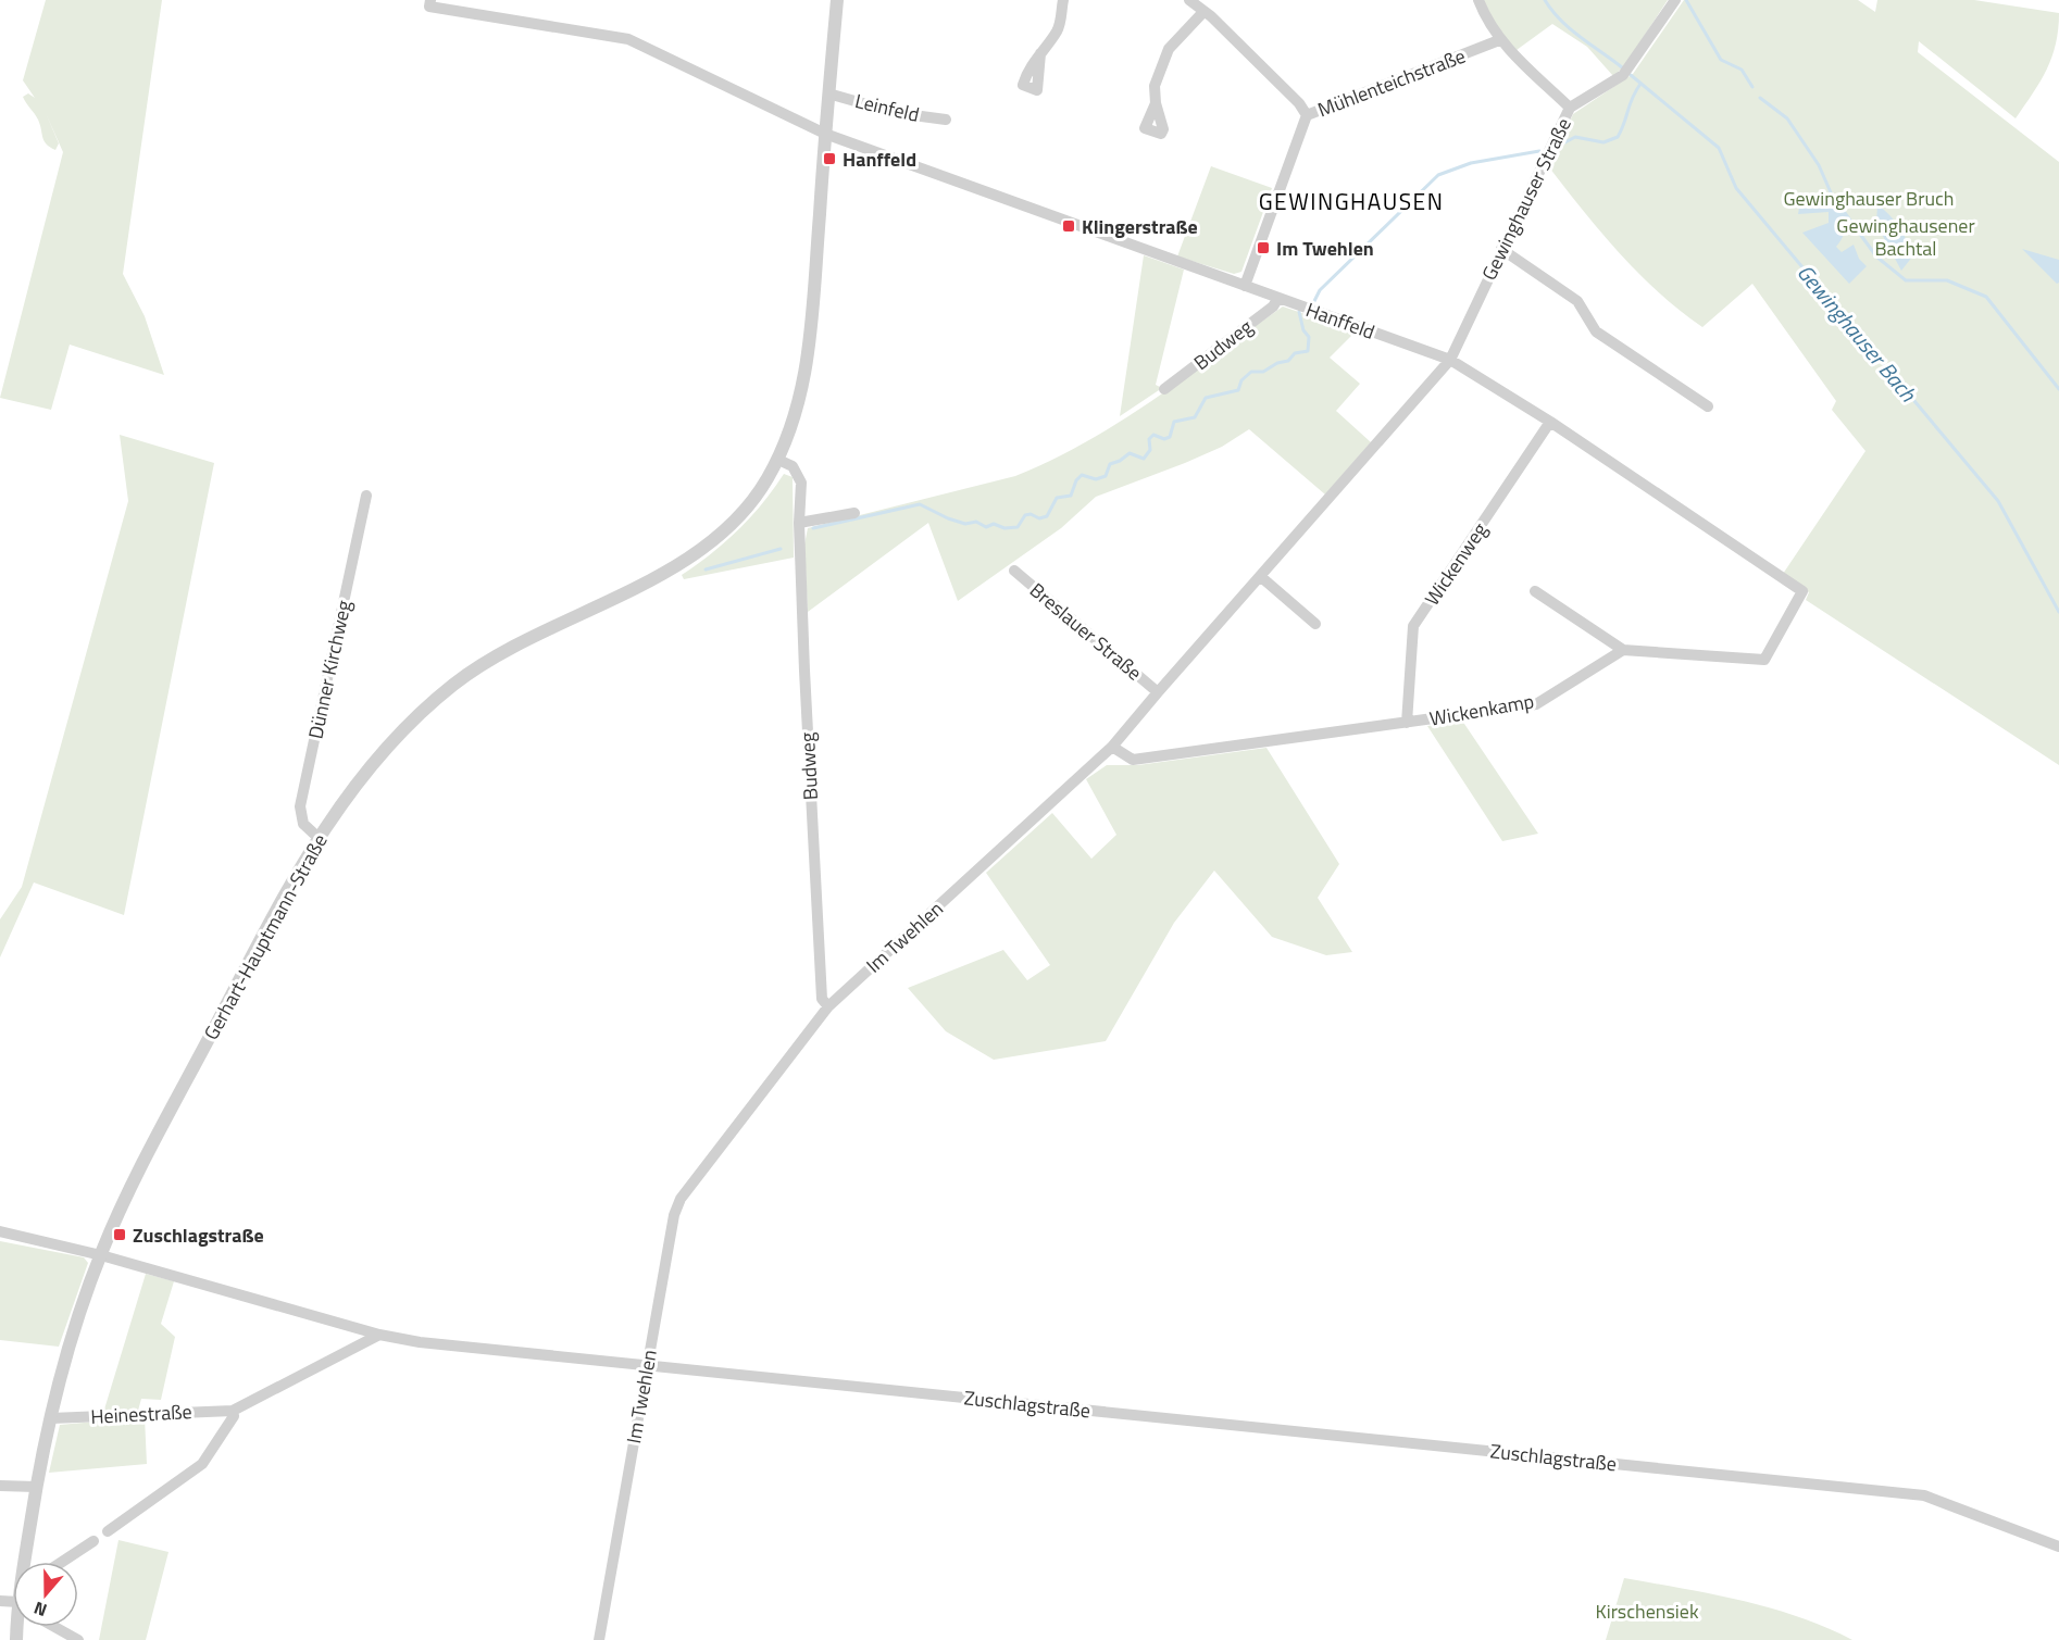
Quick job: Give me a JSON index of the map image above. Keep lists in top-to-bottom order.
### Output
{
  "streets": {
    "street": [
      "Mühlenteichstraße",
      "Leinfeld",
      "Gewinghauser Straße",
      "Hanffeld",
      "Budweg",
      "Wickenweg",
      "Breslauer Straße",
      "Dünner Kirchweg",
      "Wickenkamp",
      "Gerhart-Hauptmann-Straße",
      "Im Twehlen",
      "Zuschlagstraße",
      "Heinestraße"
    ]
  },
  "crossings": [
    ["Mühlenteichstraße", "Hanffeld"],
    ["Leinfeld", "Gerhart-Hauptmann-Straße"],
    ["Gewinghauser Straße", "Hanffeld"],
    ["Gewinghauser Straße", "Im Twehlen"],
    ["Hanffeld", "Budweg"],
    ["Hanffeld", "Wickenweg"],
    ["Hanffeld", "Wickenkamp"],
    ["Hanffeld", "Gerhart-Hauptmann-Straße"],
    ["Hanffeld", "Im Twehlen"],
    ["Budweg", "Gerhart-Hauptmann-Straße"],
    ["Budweg", "Im Twehlen"],
    ["Wickenweg", "Wickenkamp"],
    ["Breslauer Straße", "Im Twehlen"],
    ["Dünner Kirchweg", "Gerhart-Hauptmann-Straße"],
    ["Wickenkamp", "Im Twehlen"],
    ["Gerhart-Hauptmann-Straße", "Zuschlagstraße"],
    ["Gerhart-Hauptmann-Straße", "Heinestraße"],
    ["Im Twehlen", "Zuschlagstraße"],
    ["Zuschlagstraße", "Heinestraße"]
  ],
  "districts": ["GEWINGHAUSEN"],
  "water": ["Gewinghauser Bach"],
  "parks": ["Gewinghauser Bruch", "Gewinghausener Bachtal", "Kirschensiek"],
  "places": {
    "transit": [
      "Hanffeld",
      "Klingerstraße",
      "Im Twehlen",
      "Zuschlagstraße"
    ]
  },
  "north": "bottom"
}
